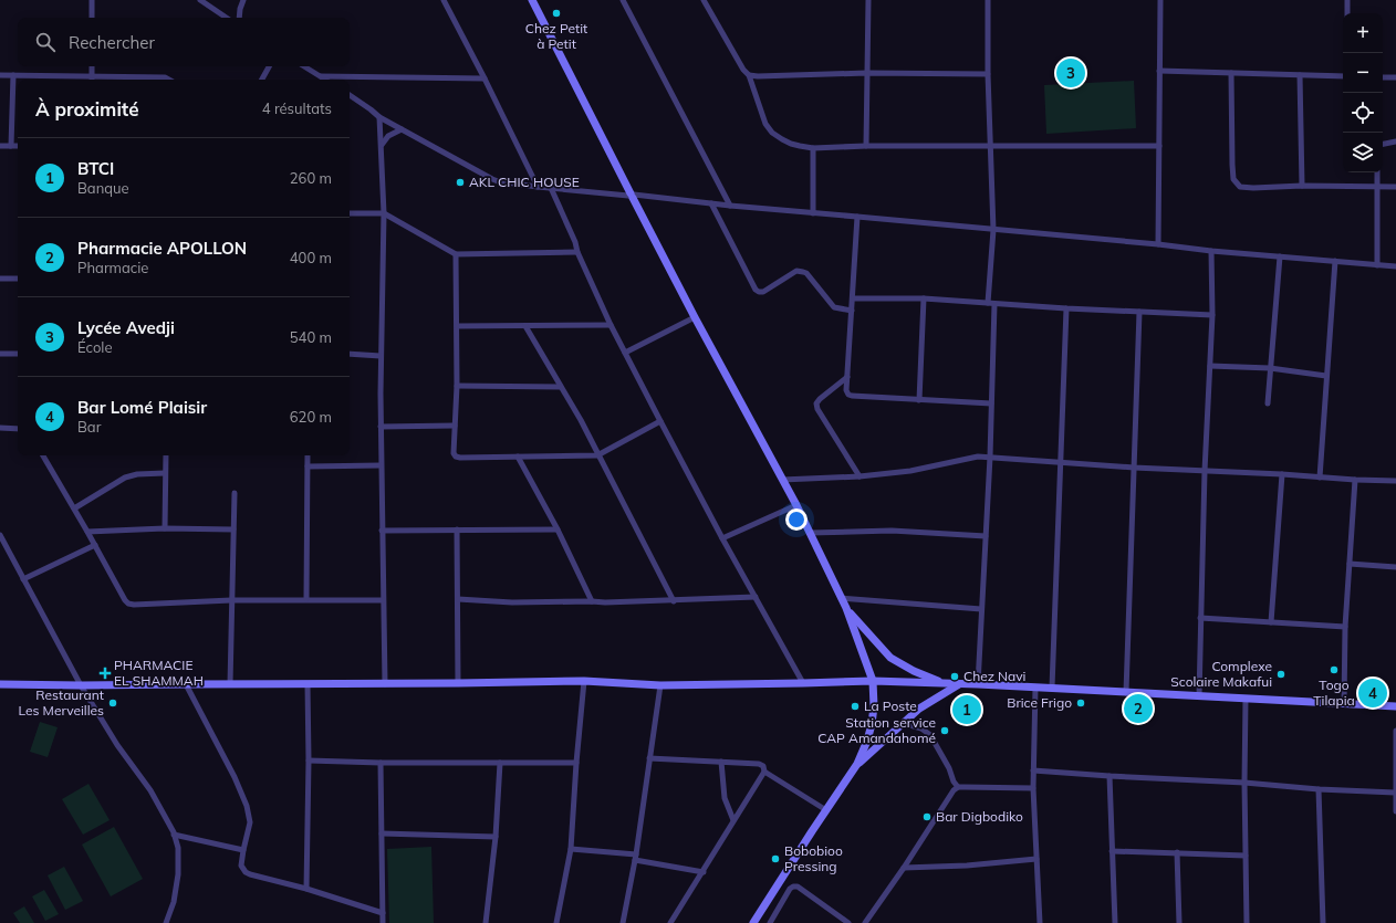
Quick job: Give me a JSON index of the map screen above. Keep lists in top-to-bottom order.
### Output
{
  "places": {
    "other": [
      "Chez Petit à Petit",
      "AKL CHIC HOUSE",
      "Togo Tilapia",
      "Complexe Scolaire Makafui",
      "Chez Navi",
      "Restaurant Les Merveilles",
      "Brice Frigo",
      "La Poste",
      "Station service CAP Amandahomé",
      "Bar Digbodiko",
      "Bobobioo Pressing"
    ],
    "health": ["PHARMACIE EL SHAMMAH"]
  },
  "page": {
    "map_buttons": ["+", "−"],
    "search": "Rechercher",
    "pins": [
      "3",
      "4",
      "2",
      "1"
    ],
    "heading": ["À proximité", "4 résultats"],
    "list": [
      {
        "mark": "1",
        "name": "BTCI",
        "note": "Banque",
        "value": "260 m"
      },
      {
        "mark": "2",
        "name": "Pharmacie APOLLON",
        "note": "Pharmacie",
        "value": "400 m"
      },
      {
        "mark": "3",
        "name": "Lycée Avedji",
        "note": "École",
        "value": "540 m"
      },
      {
        "mark": "4",
        "name": "Bar Lomé Plaisir",
        "note": "Bar",
        "value": "620 m"
      }
    ]
  }
}
